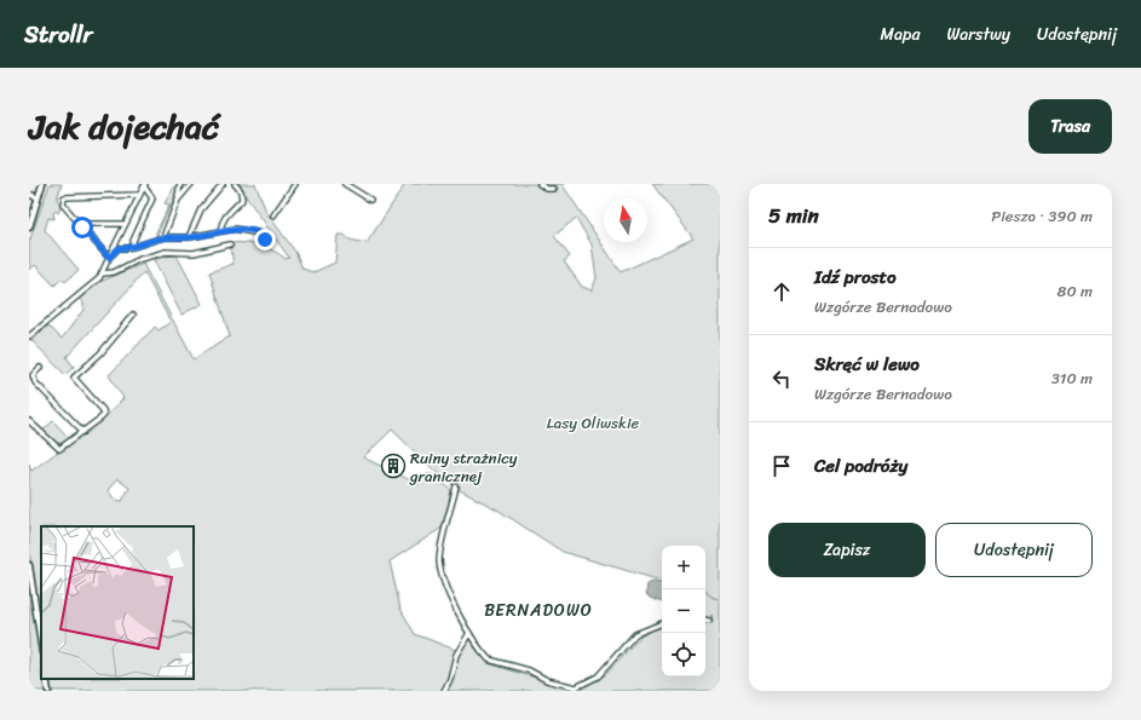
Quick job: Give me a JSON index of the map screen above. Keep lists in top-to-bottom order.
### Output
{
  "districts": ["BERNADOWO"],
  "parks": ["Lasy Oliwskie"],
  "places": {
    "building": ["Ruiny strażnicy granicznej"]
  },
  "north": "top",
  "page": {
    "header": "Strollr",
    "nav": ["Mapa", "Warstwy", "Udostępnij"],
    "title": "Jak dojechać",
    "buttons": [
      "Trasa",
      ["Zapisz", "Udostępnij"]
    ],
    "heading": ["5 min", "Pieszo · 390 m"],
    "list": [
      ["Idź prosto", "Wzgórze Bernadowo", "80 m"],
      ["Skręć w lewo", "Wzgórze Bernadowo", "310 m"],
      "Cel podróży"
    ],
    "map_buttons": ["+", "−"]
  }
}
